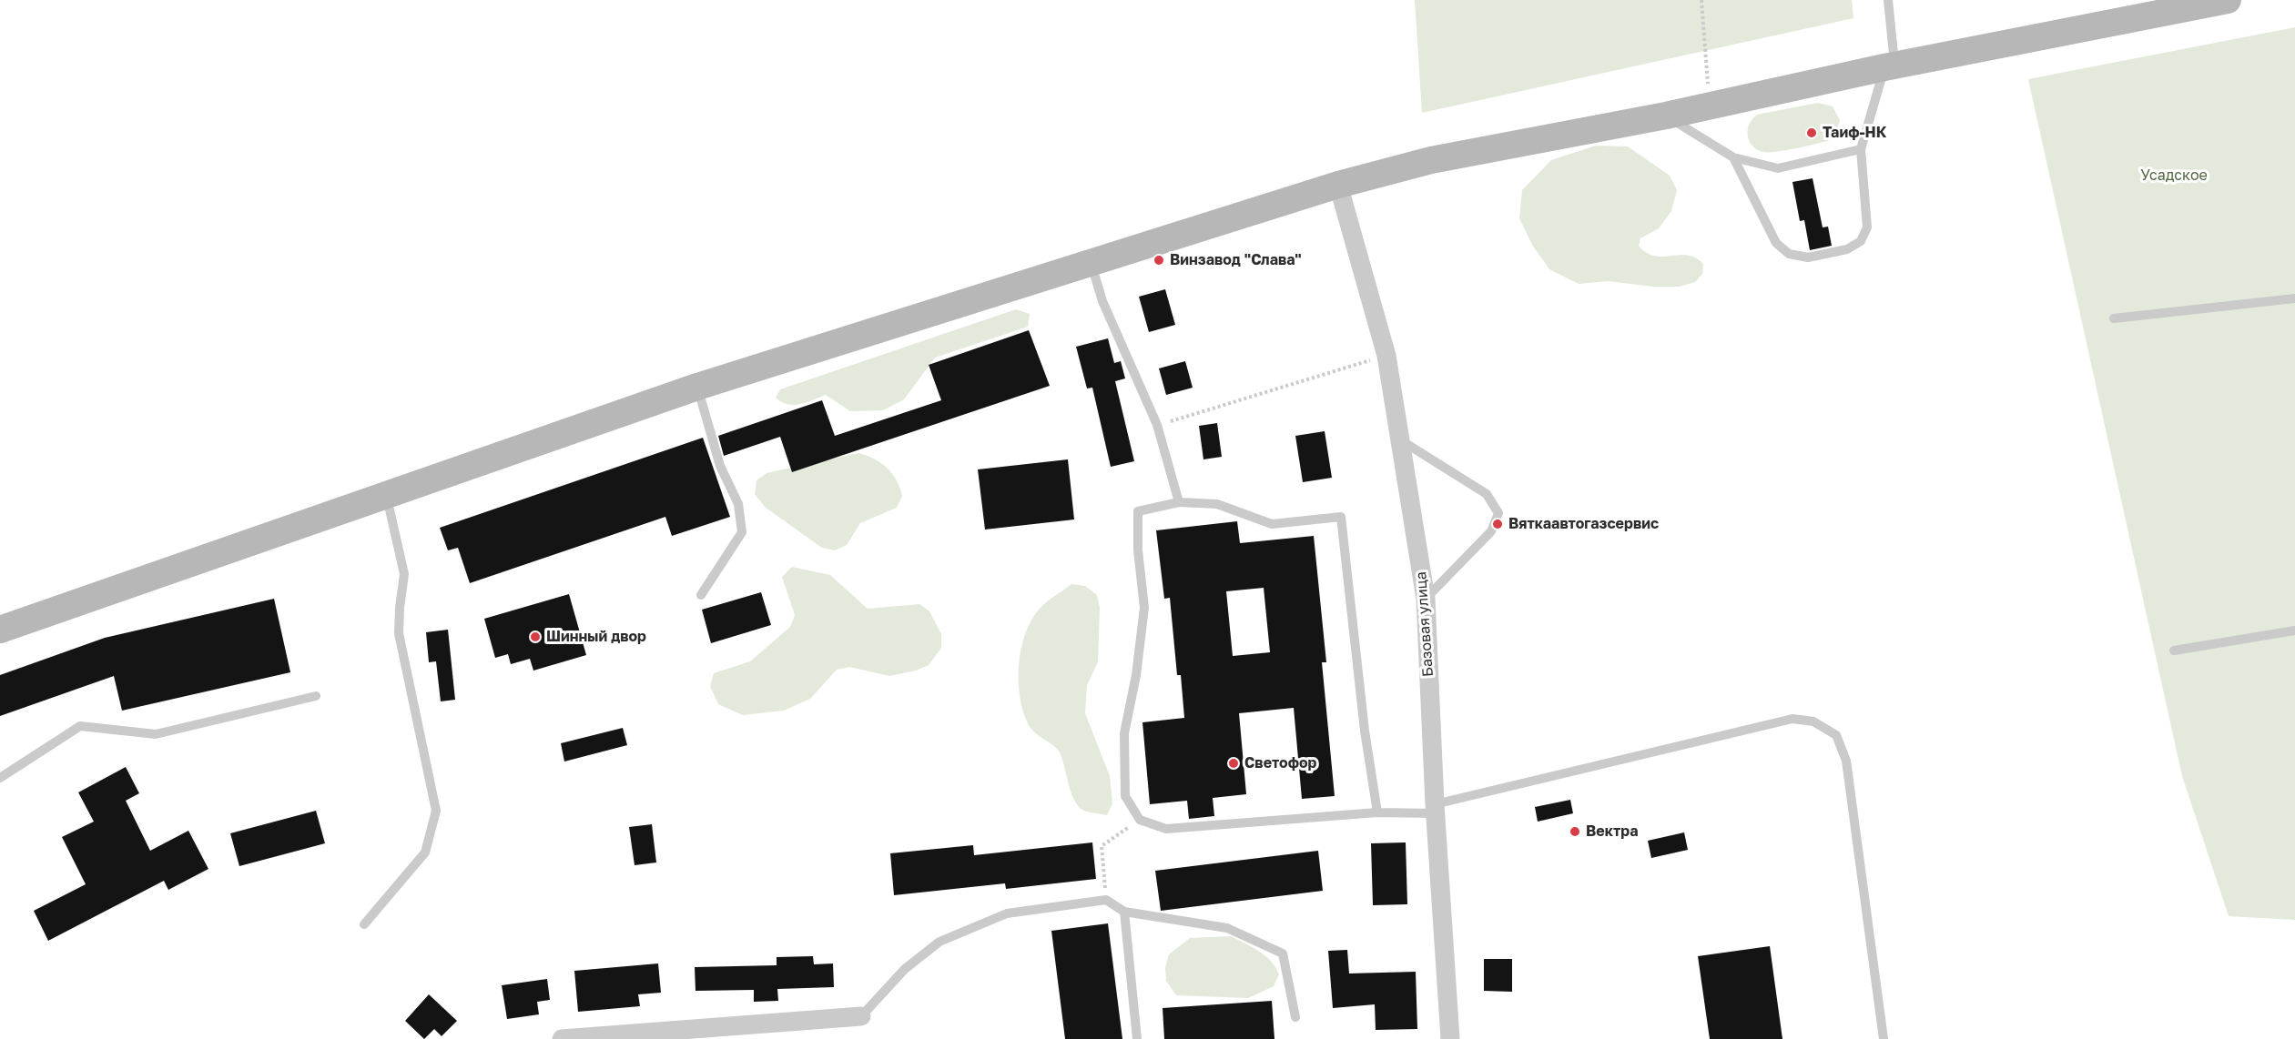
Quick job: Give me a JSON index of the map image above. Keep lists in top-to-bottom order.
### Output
{
  "streets": {
    "street": ["Базовая улица"]
  },
  "parks": ["Усадское"],
  "places": [
    "Таиф-НК",
    "Винзавод \"Слава\"",
    "Вяткаавтогазсервис",
    "Шинный двор",
    "Светофор",
    "Вектра"
  ]
}
